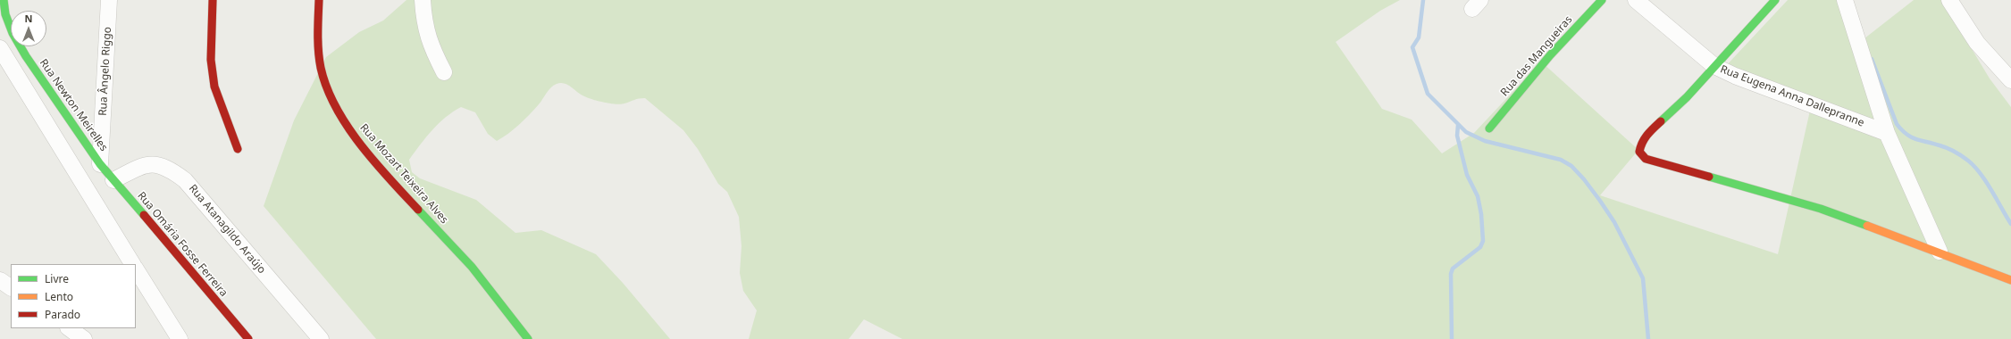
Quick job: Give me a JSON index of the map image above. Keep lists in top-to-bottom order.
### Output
{
  "streets": {
    "street": [
      "Rua das Mangueiras",
      "Rua Ângelo Riggo",
      "Rua Eugena Anna Dallepranne",
      "Rua Newton Meirelles",
      "Rua Mozart Teixeira Alves",
      "Rua Atanagildo Araújo",
      "Rua Omária Fosse Ferreira"
    ]
  },
  "crossings": [
    ["Rua Ângelo Riggo", "Rua Newton Meirelles"],
    ["Rua Ângelo Riggo", "Rua Omária Fosse Ferreira"],
    ["Rua Newton Meirelles", "Rua Omária Fosse Ferreira"],
    ["Rua Atanagildo Araújo", "Rua Omária Fosse Ferreira"]
  ],
  "legend": ["Livre", "Lento", "Parado"],
  "north": "top"
}
